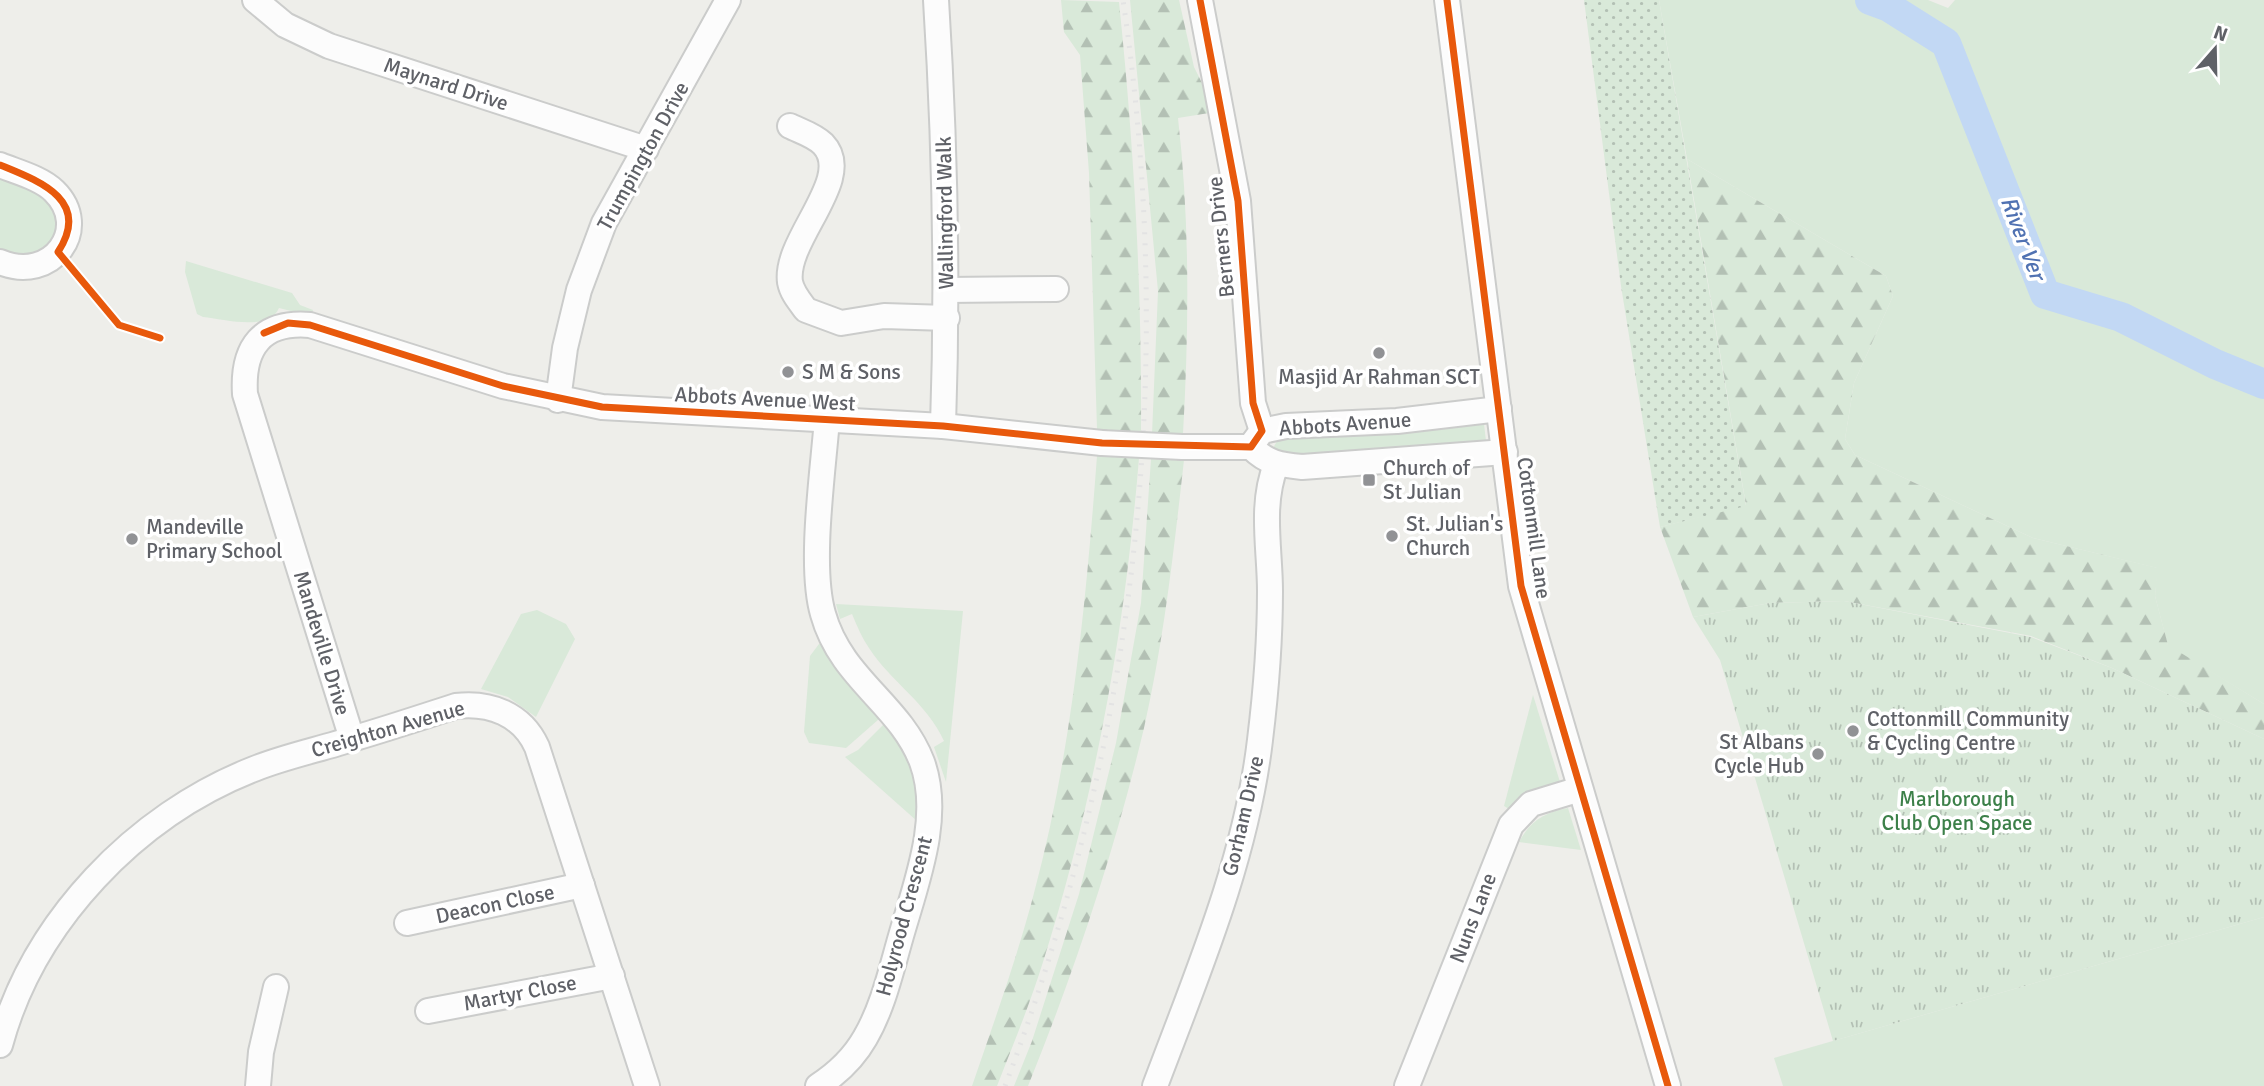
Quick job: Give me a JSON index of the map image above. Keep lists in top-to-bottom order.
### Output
{
  "streets": {
    "street": [
      "Maynard Drive",
      "Trumpington Drive",
      "Wallingford Walk",
      "Berners Drive",
      "Abbots Avenue West",
      "Abbots Avenue",
      "Cottonmill Lane",
      "Mandeville Drive",
      "Creighton Avenue",
      "Gorham Drive",
      "Deacon Close",
      "Holyrood Crescent",
      "Nuns Lane",
      "Martyr Close"
    ]
  },
  "crossings": [
    ["Maynard Drive", "Trumpington Drive"],
    ["Trumpington Drive", "Abbots Avenue West"],
    ["Wallingford Walk", "Abbots Avenue West"],
    ["Berners Drive", "Abbots Avenue West"],
    ["Berners Drive", "Abbots Avenue"],
    ["Abbots Avenue West", "Abbots Avenue"],
    ["Abbots Avenue West", "Mandeville Drive"],
    ["Abbots Avenue West", "Holyrood Crescent"],
    ["Abbots Avenue", "Cottonmill Lane"],
    ["Abbots Avenue", "Gorham Drive"],
    ["Cottonmill Lane", "Nuns Lane"],
    ["Mandeville Drive", "Creighton Avenue"],
    ["Creighton Avenue", "Deacon Close"],
    ["Creighton Avenue", "Martyr Close"]
  ],
  "water": ["River Ver"],
  "parks": ["Marlborough Club Open Space"],
  "places": {
    "other": [
      "Masjid Ar Rahman SCT",
      "S M & Sons",
      "St. Julian's Church",
      "Mandeville Primary School",
      "Cottonmill Community & Cycling Centre",
      "St Albans Cycle Hub"
    ],
    "transit": ["Church of St Julian"]
  },
  "north": "top"
}
